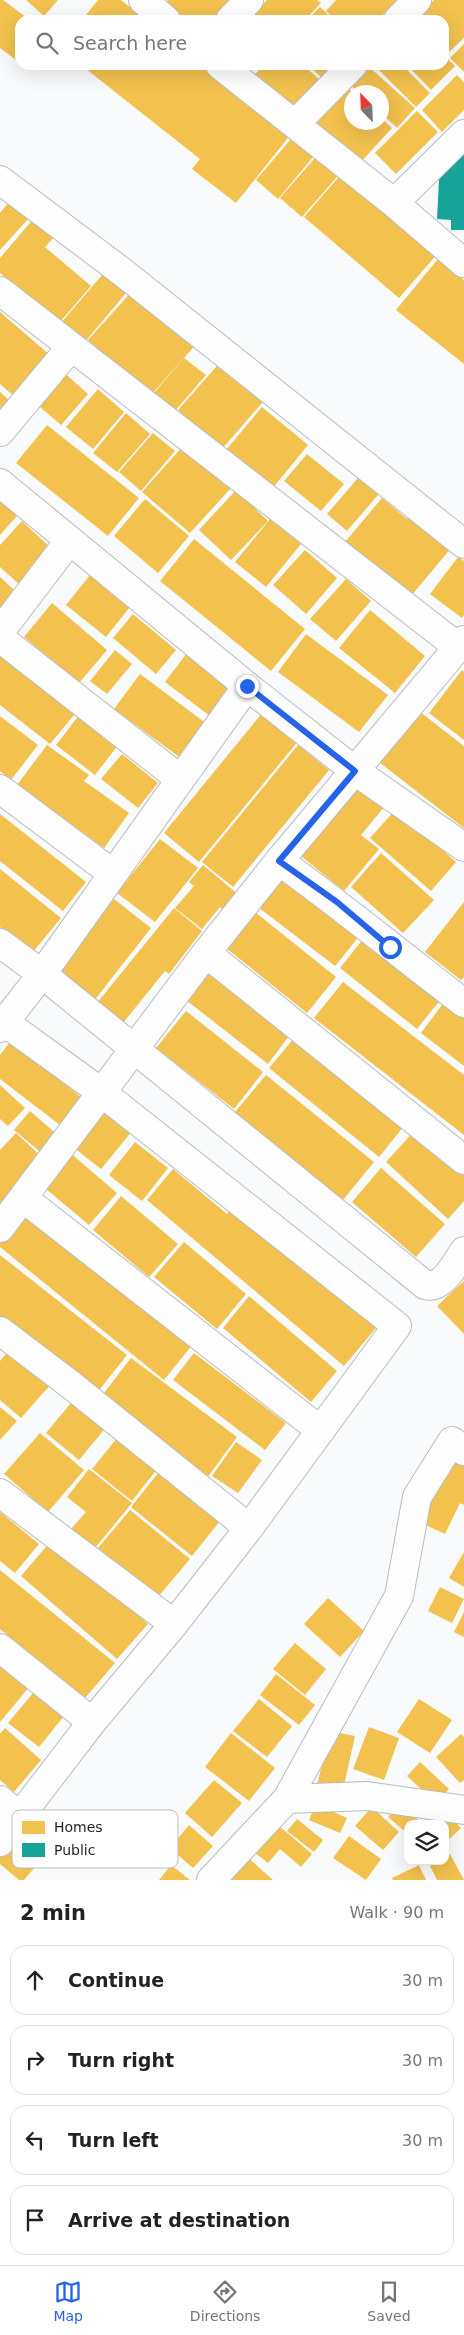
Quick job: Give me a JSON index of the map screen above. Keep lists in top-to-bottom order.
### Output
{
  "legend": ["Homes", "Public"],
  "north": "top left",
  "page": {
    "search": "Search here",
    "heading": ["2 min", "Walk · 90 m"],
    "list": [
      ["Continue", "30 m"],
      ["Turn right", "30 m"],
      ["Turn left", "30 m"],
      "Arrive at destination"
    ],
    "nav": ["Map", "Directions", "Saved"]
  }
}
